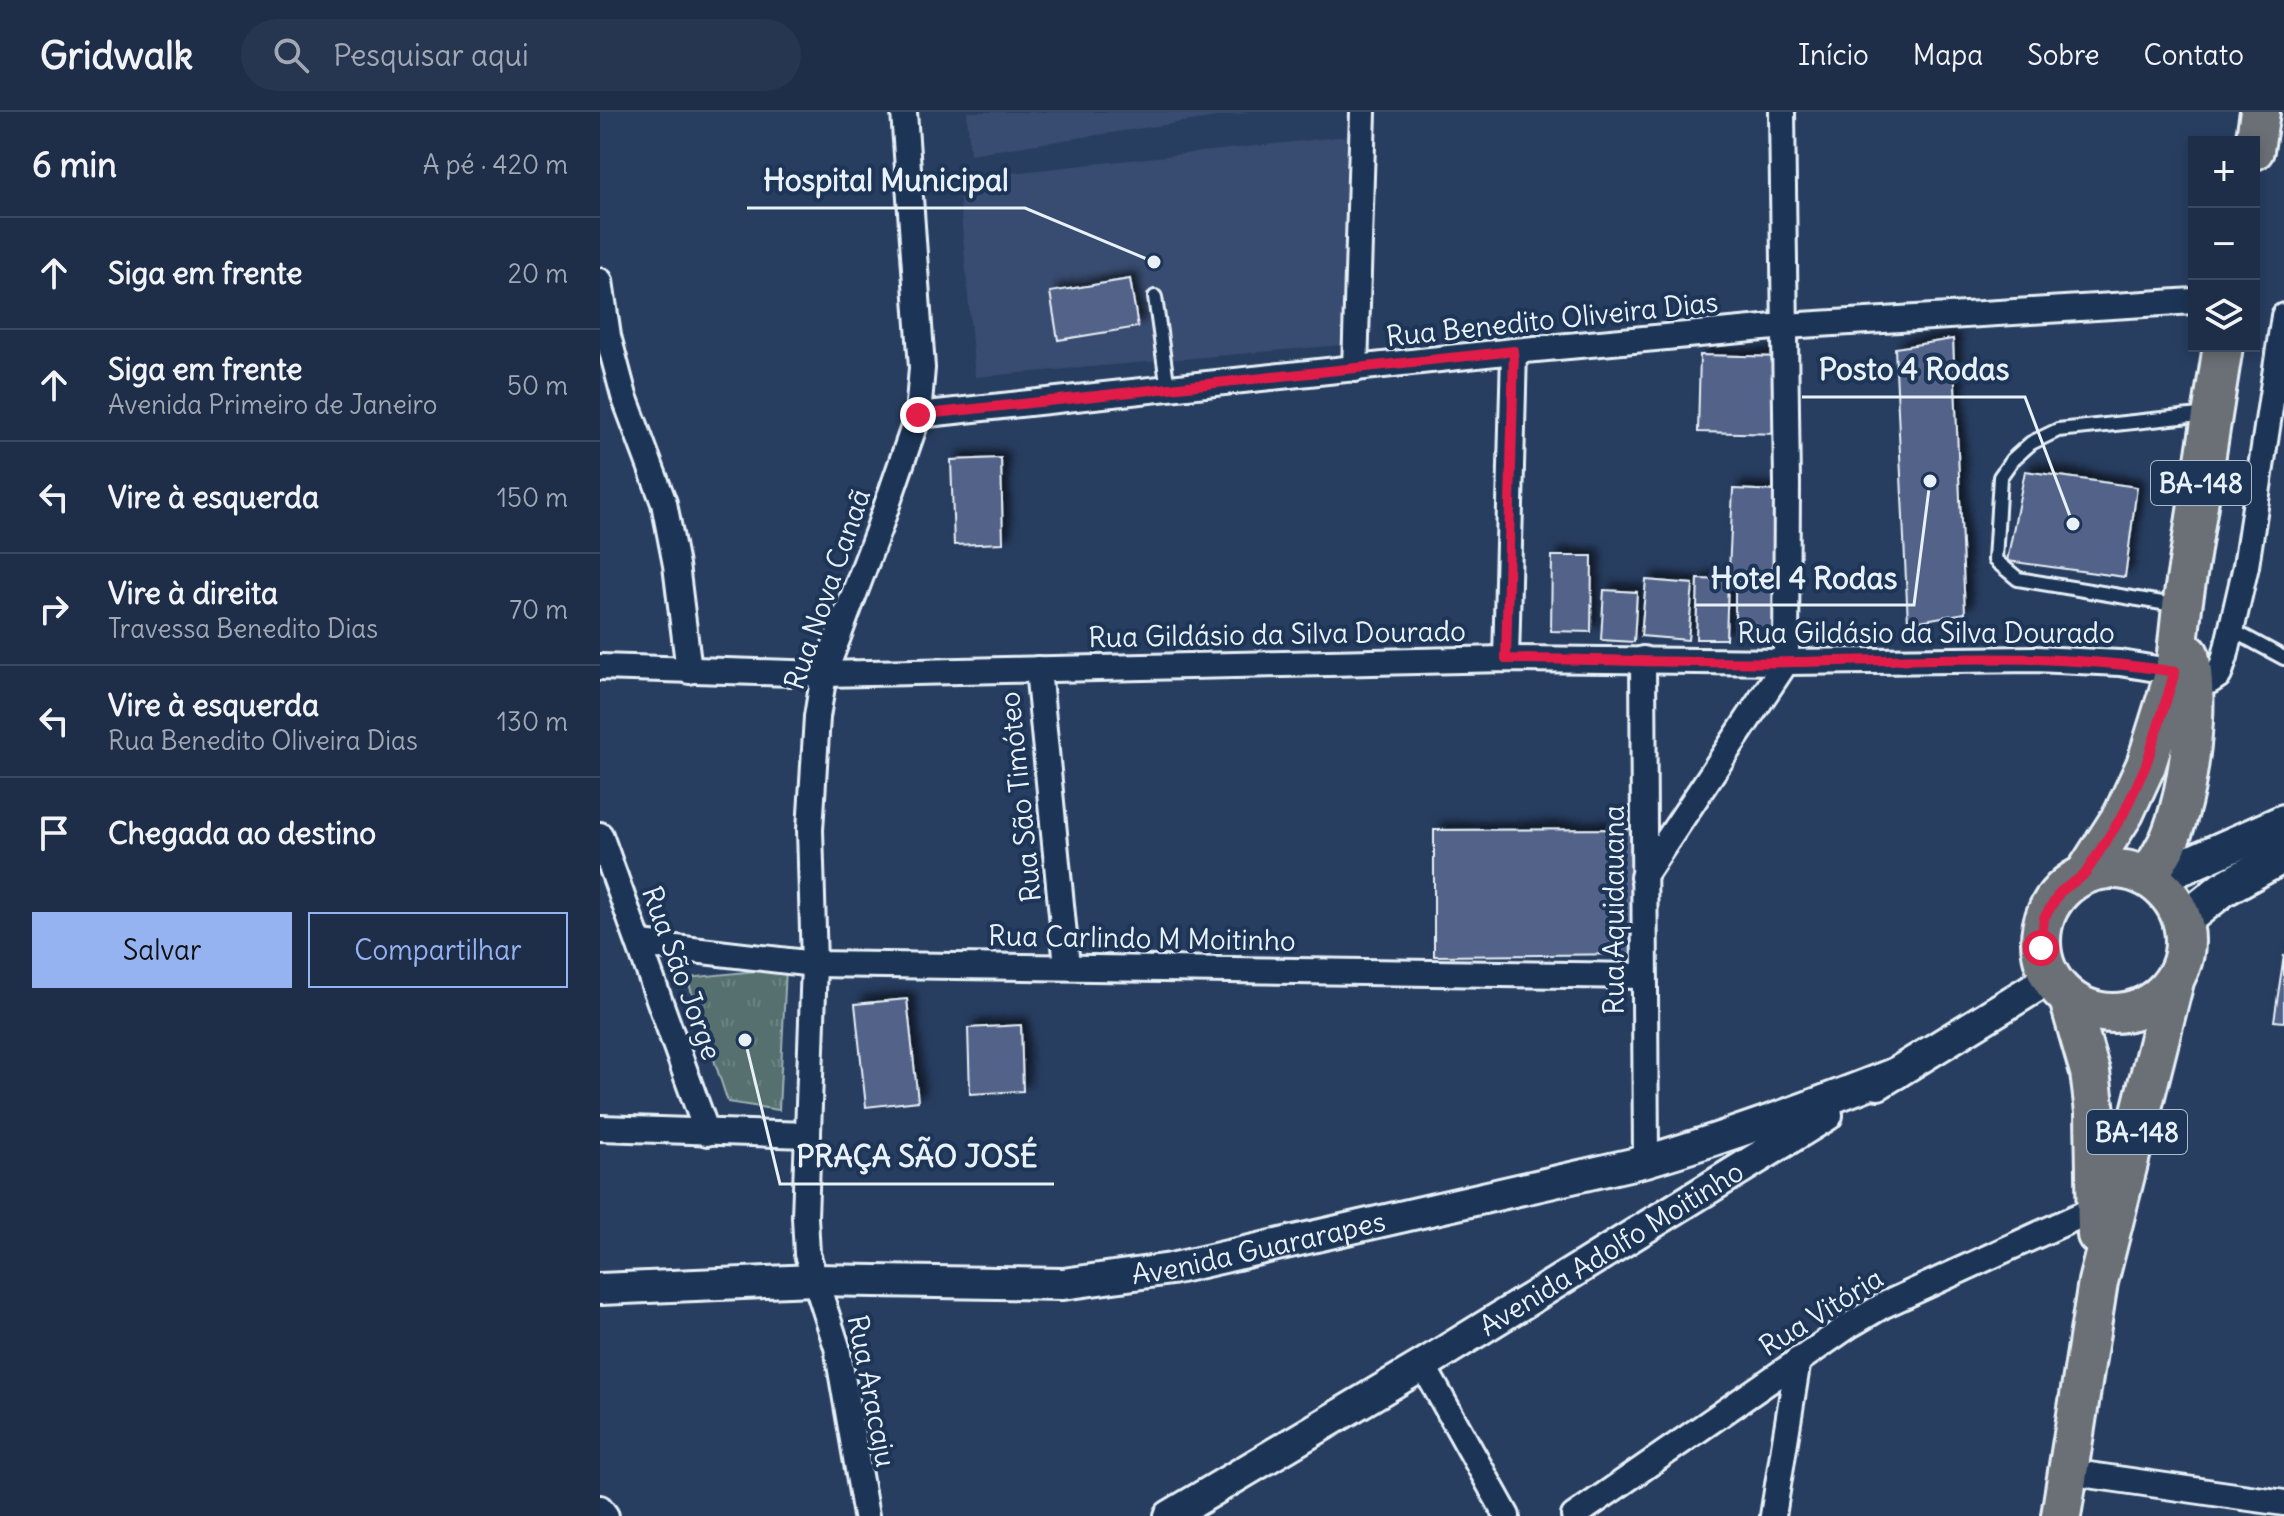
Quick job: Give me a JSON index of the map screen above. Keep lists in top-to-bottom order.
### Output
{
  "streets": {
    "main road": ["BA-148"],
    "street": [
      "Rua Benedito Oliveira Dias",
      "Rua Nova Canaã",
      "Rua Gildásio da Silva Dourado",
      "Rua São Timóteo",
      "Rua Aquidauana",
      "Rua Carlindo M Moitinho",
      "Rua São Jorge",
      "Avenida Guararapes",
      "Avenida Adolfo Moitinho",
      "Rua Vitória",
      "Rua Aracaju"
    ]
  },
  "crossings": [
    ["Rua Benedito Oliveira Dias", "Rua Nova Canaã"],
    ["BA-148", "Rua Gildásio da Silva Dourado"],
    ["BA-148", "Avenida Adolfo Moitinho"],
    ["BA-148", "Rua Vitória"],
    ["Rua Nova Canaã", "Rua Gildásio da Silva Dourado"],
    ["Rua Nova Canaã", "Rua Carlindo M Moitinho"],
    ["Rua Nova Canaã", "Avenida Guararapes"],
    ["Rua Nova Canaã", "Rua Aracaju"],
    ["Rua Gildásio da Silva Dourado", "Rua São Timóteo"],
    ["Rua Gildásio da Silva Dourado", "Rua Aquidauana"],
    ["Rua São Timóteo", "Rua Carlindo M Moitinho"],
    ["Rua Aquidauana", "Rua Carlindo M Moitinho"],
    ["Rua Aquidauana", "Avenida Guararapes"],
    ["Rua Carlindo M Moitinho", "Rua São Jorge"],
    ["Avenida Guararapes", "Avenida Adolfo Moitinho"],
    ["Avenida Guararapes", "Rua Aracaju"]
  ],
  "places": [
    "Hospital Municipal",
    "Hotel 4 Rodas",
    "Posto 4 Rodas",
    "PRAÇA SÃO JOSÉ"
  ],
  "page": {
    "header": "Gridwalk",
    "search": "Pesquisar aqui",
    "nav": [
      "Início",
      "Mapa",
      "Sobre",
      "Contato"
    ],
    "heading": ["6 min", "A pé · 420 m"],
    "map_buttons": ["+", "−"],
    "list": [
      ["Siga em frente", "20 m"],
      ["Siga em frente", "Avenida Primeiro de Janeiro", "50 m"],
      ["Vire à esquerda", "150 m"],
      ["Vire à direita", "Travessa Benedito Dias", "70 m"],
      ["Vire à esquerda", "Rua Benedito Oliveira Dias", "130 m"],
      "Chegada ao destino"
    ],
    "buttons": ["Salvar", "Compartilhar"]
  }
}
